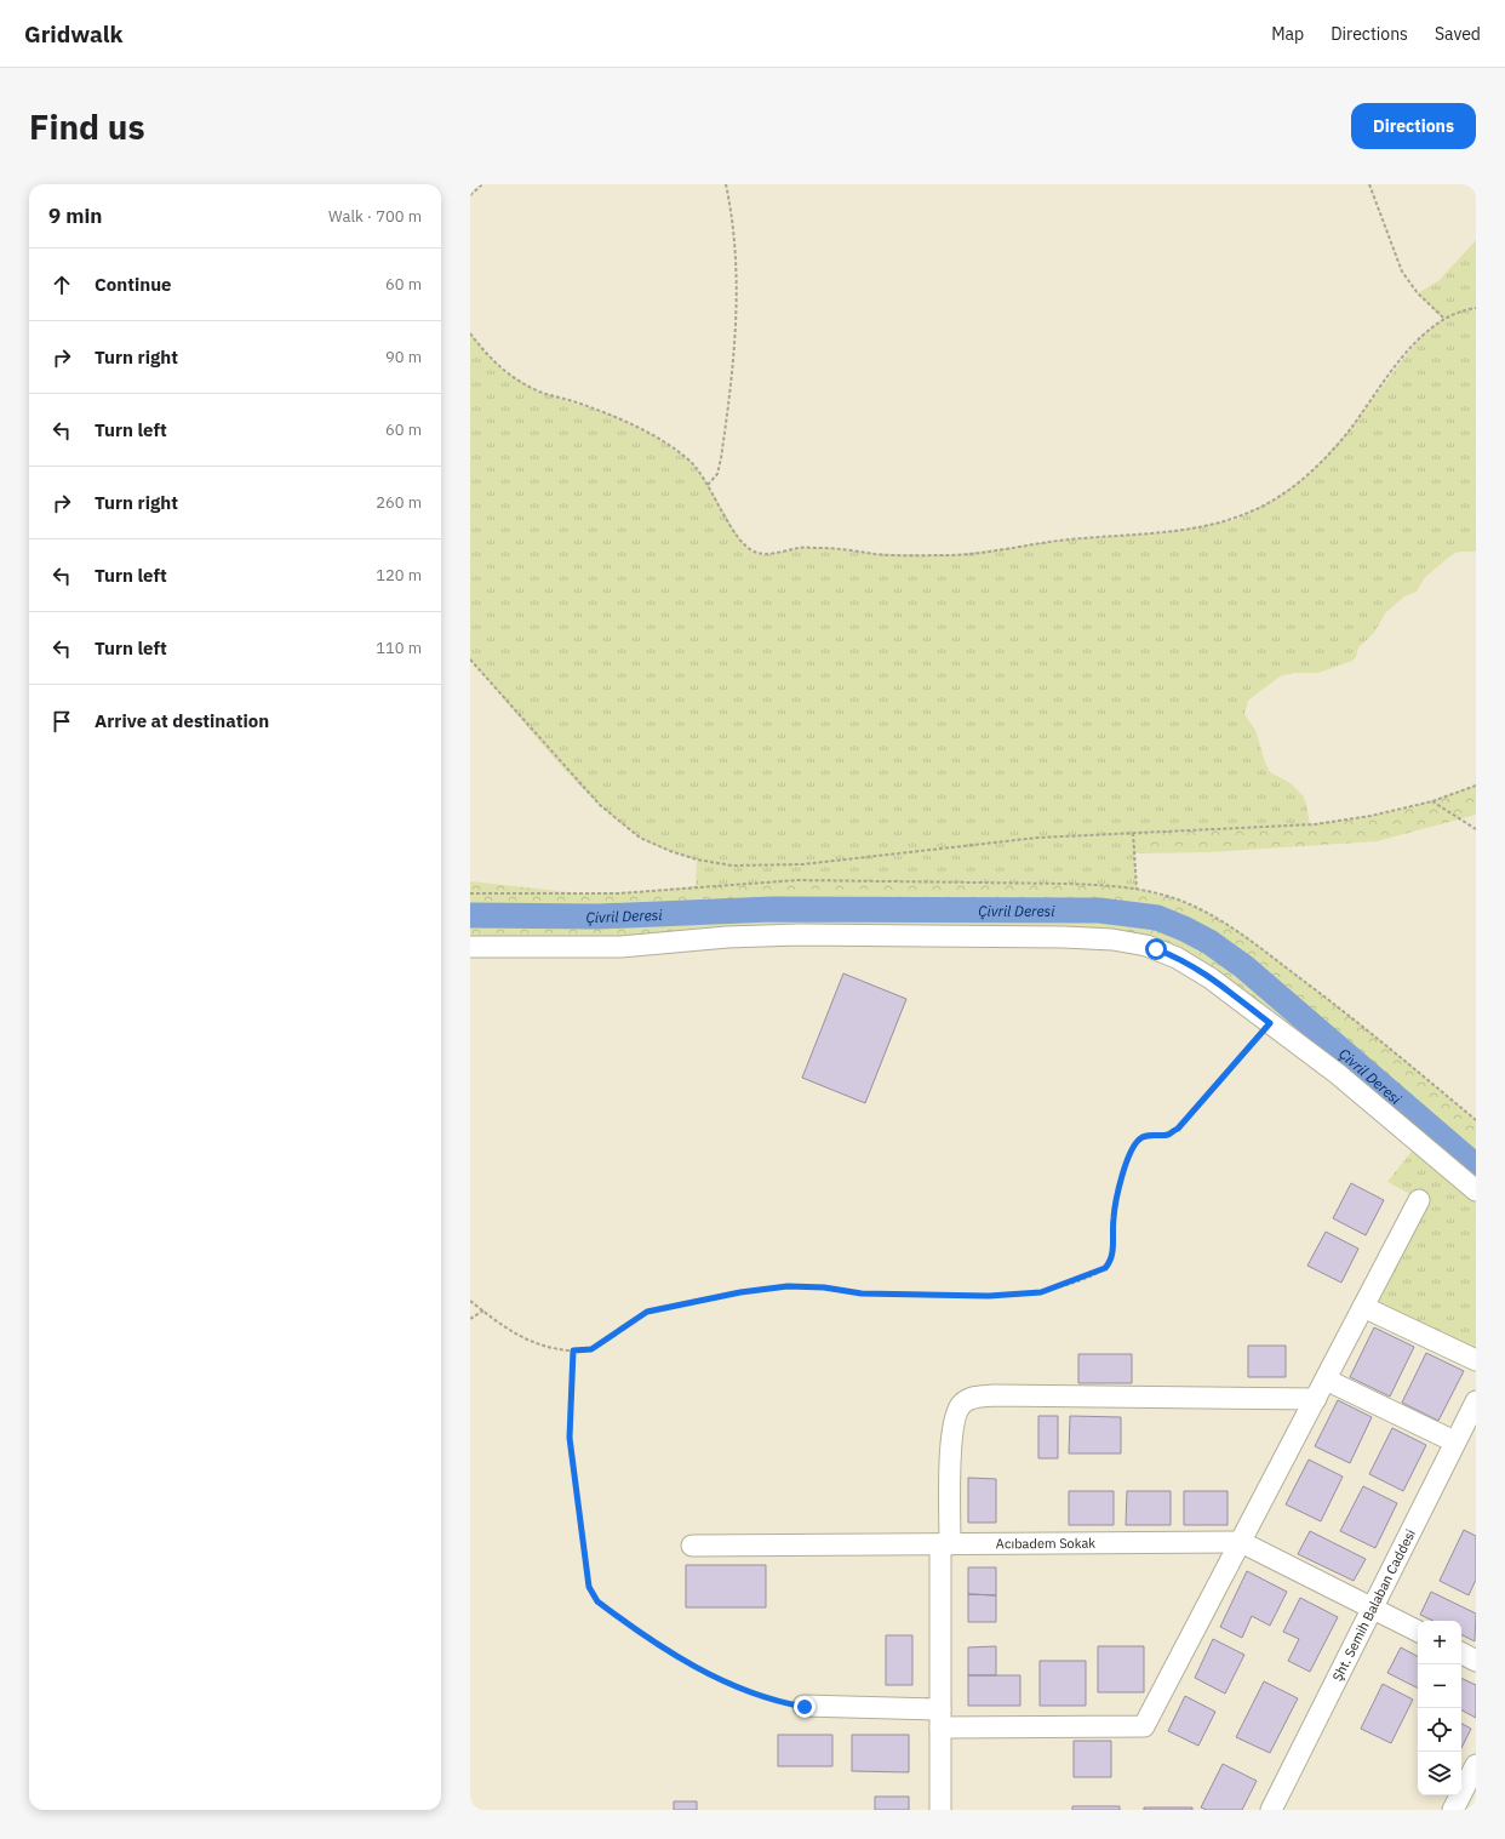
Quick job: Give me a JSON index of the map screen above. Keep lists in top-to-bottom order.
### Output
{
  "streets": {
    "street": ["Acıbadem Sokak", "Şht. Semih Balaban Caddesi"]
  },
  "crossings": [
    ["Acıbadem Sokak", "Şht. Semih Balaban Caddesi"]
  ],
  "water": ["Çivril Deresi"],
  "page": {
    "header": "Gridwalk",
    "nav": ["Map", "Directions", "Saved"],
    "buttons": "Directions",
    "title": "Find us",
    "heading": ["9 min", "Walk · 700 m"],
    "list": [
      ["Continue", "60 m"],
      ["Turn right", "90 m"],
      ["Turn left", "60 m"],
      ["Turn right", "260 m"],
      ["Turn left", "120 m"],
      ["Turn left", "110 m"],
      "Arrive at destination"
    ],
    "map_buttons": ["+", "−"]
  }
}
